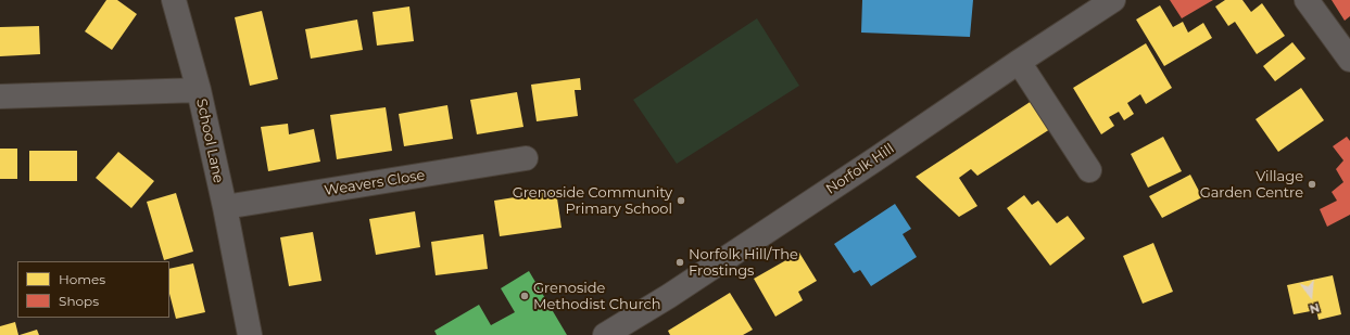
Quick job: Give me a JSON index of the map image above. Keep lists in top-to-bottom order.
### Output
{
  "streets": {
    "street": ["School Lane", "Norfolk Hill", "Weavers Close"]
  },
  "crossings": [
    ["School Lane", "Weavers Close"]
  ],
  "places": [
    "Village Garden Centre",
    "Grenoside Community Primary School",
    "Norfolk Hill/The Frostings",
    "Grenoside Methodist Church"
  ],
  "legend": ["Homes", "Shops"],
  "north": "bottom"
}
